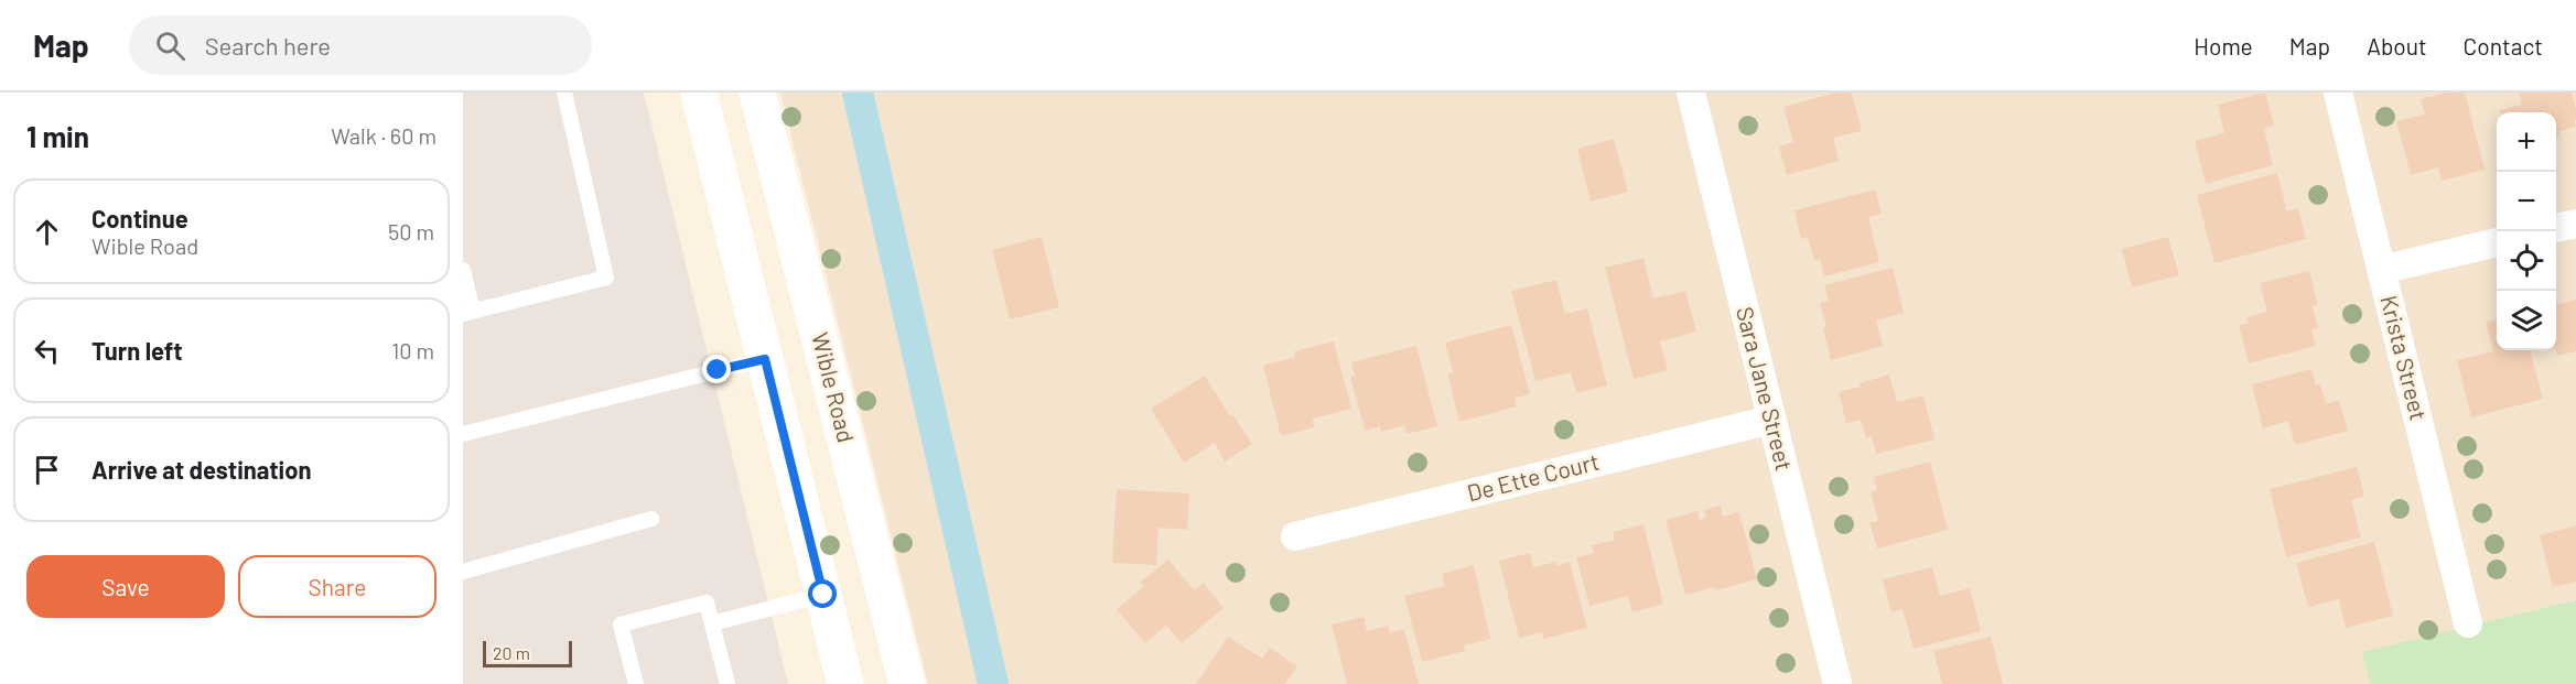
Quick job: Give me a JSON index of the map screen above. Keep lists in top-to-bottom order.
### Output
{
  "streets": {
    "street": [
      "Krista Street",
      "Wible Road",
      "Sara Jane Street",
      "De Ette Court"
    ]
  },
  "crossings": [
    ["Sara Jane Street", "De Ette Court"]
  ],
  "scale_bar": "20 m",
  "page": {
    "header": "Map",
    "search": "Search here",
    "nav": [
      "Home",
      "Map",
      "About",
      "Contact"
    ],
    "heading": ["1 min", "Walk · 60 m"],
    "map_buttons": ["+", "−"],
    "list": [
      ["Continue", "Wible Road", "50 m"],
      ["Turn left", "10 m"],
      "Arrive at destination"
    ],
    "buttons": ["Save", "Share"],
    "scale": "20 m"
  }
}
